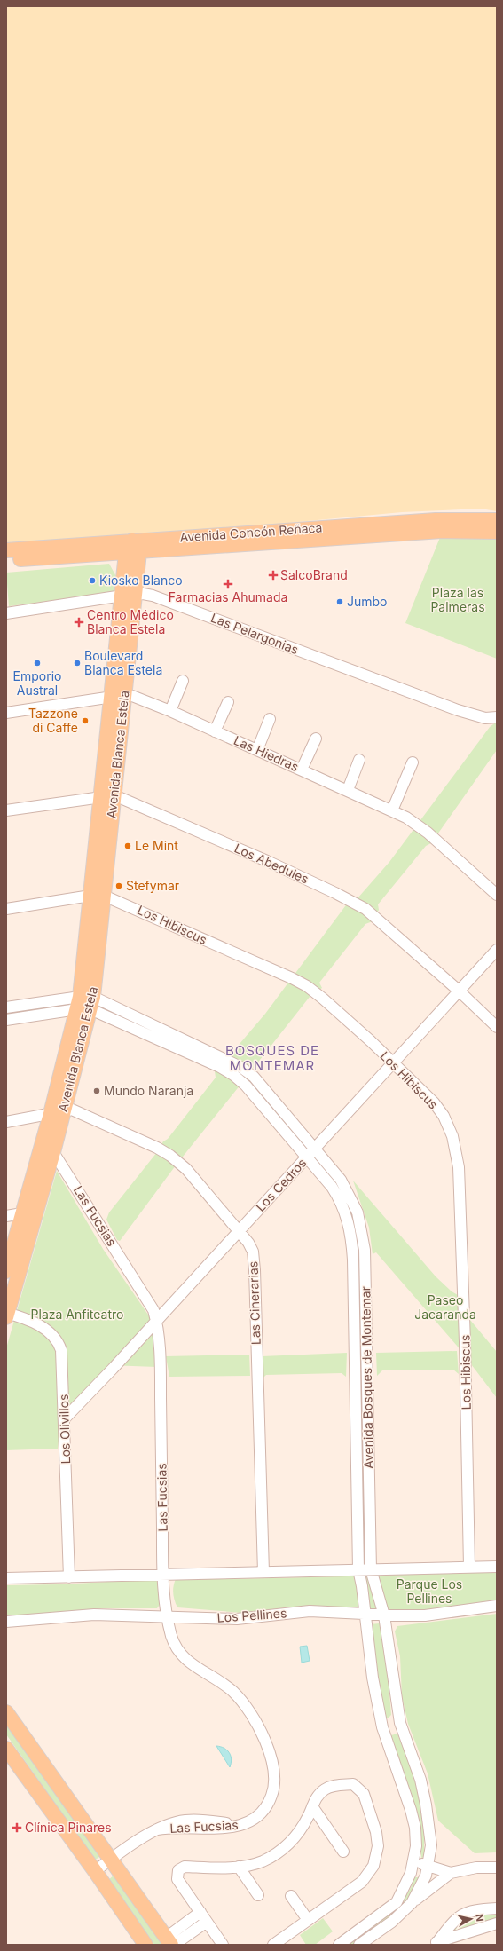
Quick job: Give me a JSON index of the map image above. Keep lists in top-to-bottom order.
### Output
{
  "streets": {
    "main road": ["Avenida Concón Reñaca", "Avenida Blanca Estela"],
    "street": [
      "Las Pelargonias",
      "Las Hiedras",
      "Los Abedules",
      "Los Hibiscus",
      "Los Cedros",
      "Las Fucsias",
      "Las Cinerarias",
      "Avenida Bosques de Montemar",
      "Los Olivillos",
      "Los Pellines"
    ]
  },
  "crossings": [
    ["Avenida Concón Reñaca", "Avenida Blanca Estela"],
    ["Las Pelargonias", "Avenida Blanca Estela"],
    ["Las Hiedras", "Avenida Blanca Estela"],
    ["Avenida Blanca Estela", "Los Abedules"],
    ["Avenida Blanca Estela", "Los Hibiscus"],
    ["Avenida Blanca Estela", "Las Fucsias"],
    ["Avenida Blanca Estela", "Las Cinerarias"],
    ["Avenida Blanca Estela", "Avenida Bosques de Montemar"],
    ["Avenida Blanca Estela", "Los Olivillos"],
    ["Los Abedules", "Los Cedros"],
    ["Los Hibiscus", "Los Cedros"],
    ["Los Cedros", "Las Fucsias"],
    ["Los Cedros", "Las Cinerarias"],
    ["Los Cedros", "Avenida Bosques de Montemar"],
    ["Los Cedros", "Los Olivillos"],
    ["Las Fucsias", "Los Pellines"],
    ["Avenida Bosques de Montemar", "Los Pellines"]
  ],
  "districts": ["BOSQUES DE MONTEMAR"],
  "parks": [
    "Plaza las Palmeras",
    "Paseo Jacaranda",
    "Plaza Anfiteatro",
    "Parque Los Pellines"
  ],
  "places": {
    "health": [
      "SalcoBrand",
      "Farmacias Ahumada",
      "Centro Médico Blanca Estela",
      "Clínica Pinares"
    ],
    "other": [
      "Kiosko Blanco",
      "Jumbo",
      "Emporio Austral",
      "Boulevard Blanca Estela",
      "Tazzone di Caffe",
      "Le Mint",
      "Stefymar",
      "Mundo Naranja"
    ]
  },
  "north": "right"
}
